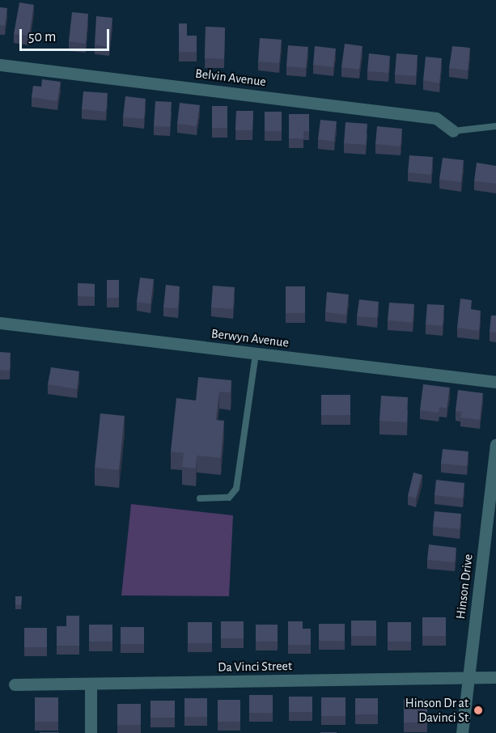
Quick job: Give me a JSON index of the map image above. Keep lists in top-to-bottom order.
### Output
{
  "streets": {
    "street": [
      "Belvin Avenue",
      "Berwyn Avenue",
      "Hinson Drive",
      "Da Vinci Street"
    ]
  },
  "crossings": [
    ["Hinson Drive", "Da Vinci Street"]
  ],
  "places": ["Hinson Dr at Davinci St"],
  "scale_bar": "50 m"
}
